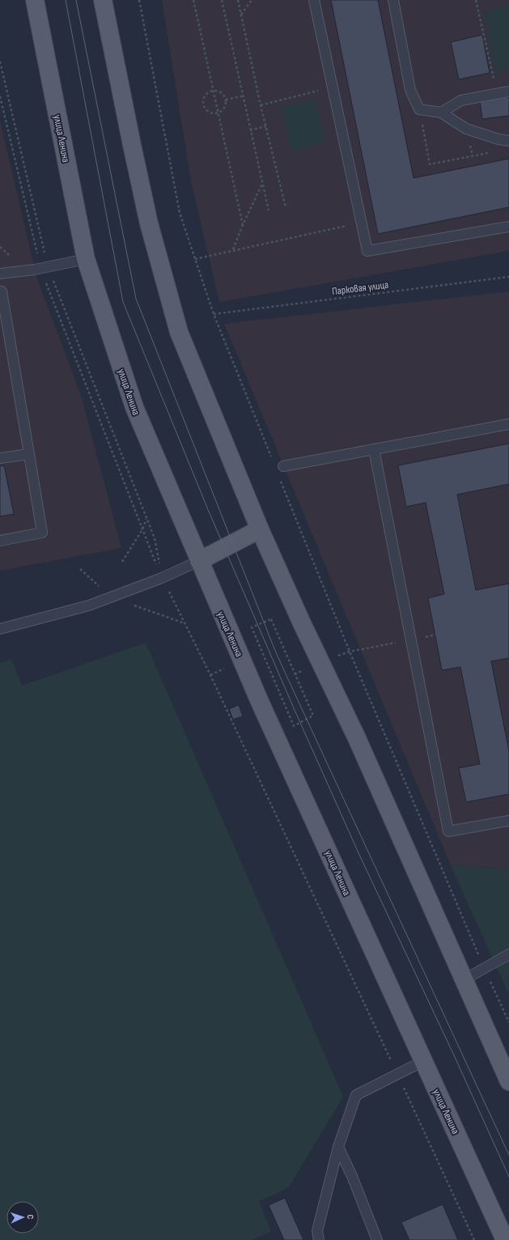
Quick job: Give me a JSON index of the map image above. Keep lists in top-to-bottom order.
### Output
{
  "streets": {
    "main road": ["улица Ленина"],
    "path": ["Парковая улица"]
  },
  "north": "right"
}
